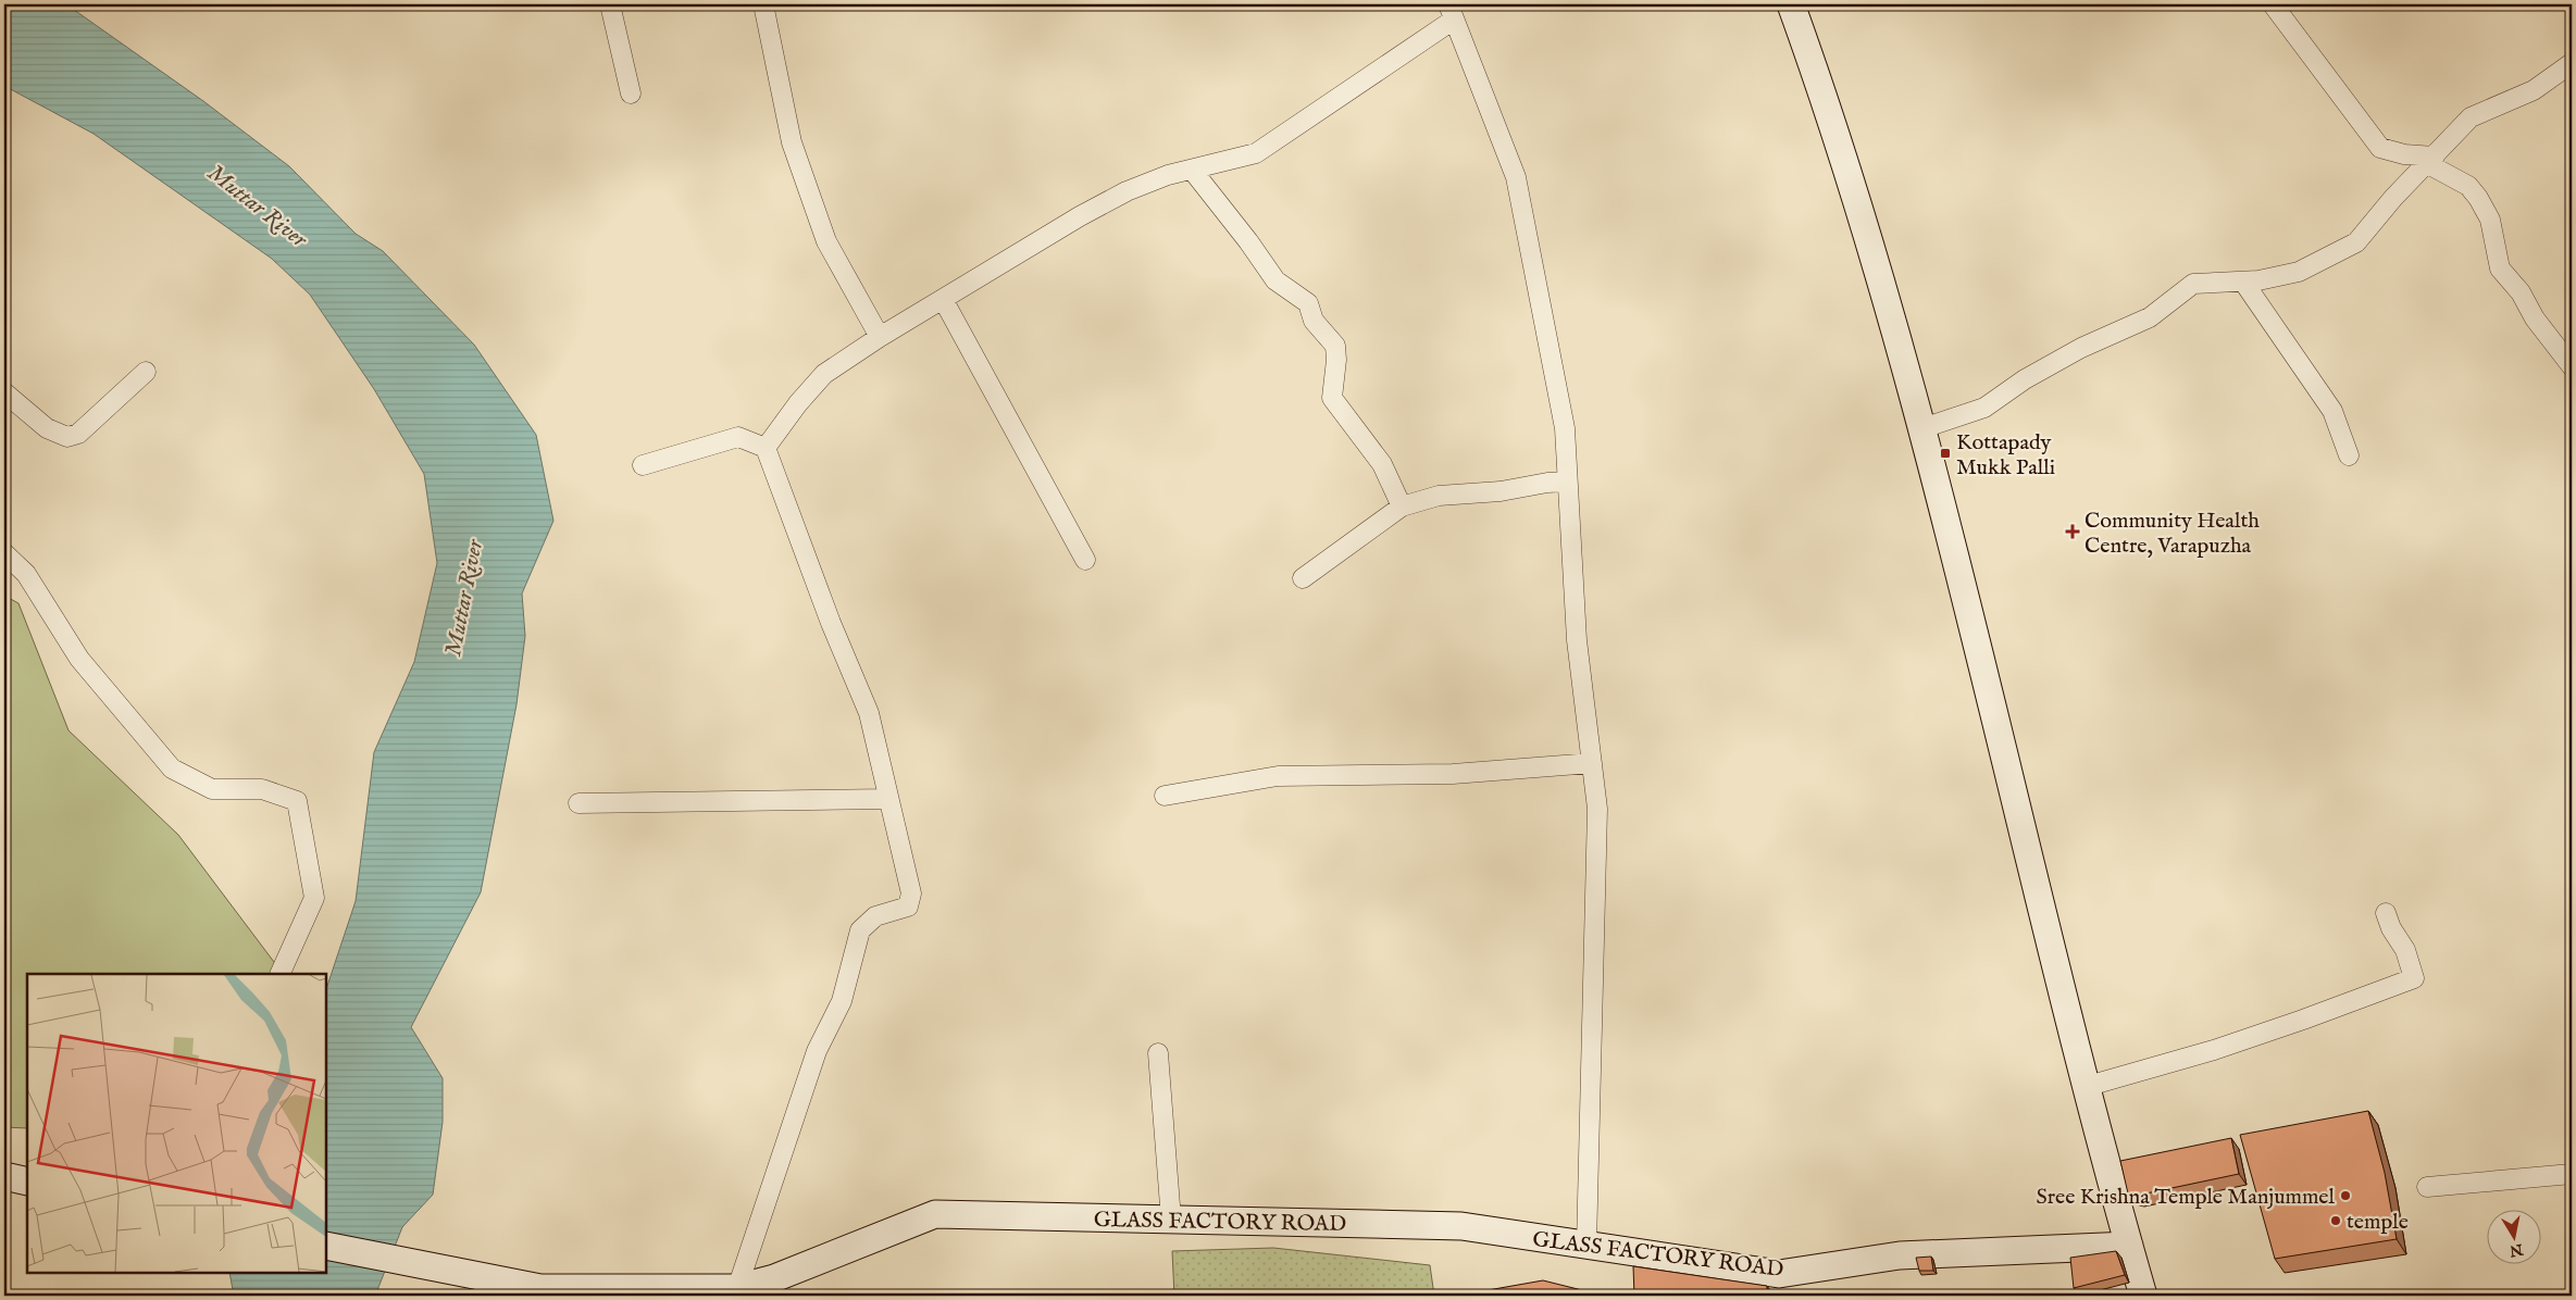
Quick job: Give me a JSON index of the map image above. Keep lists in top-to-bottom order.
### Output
{
  "streets": {
    "main road": ["GLASS FACTORY ROAD"]
  },
  "water": ["Muttar River"],
  "places": {
    "transit": ["Kottapady Mukk Palli"],
    "health": ["Community Health Centre, Varapuzha"],
    "other": ["Sree Krishna Temple Manjummel", "temple"]
  },
  "north": "bottom"
}
